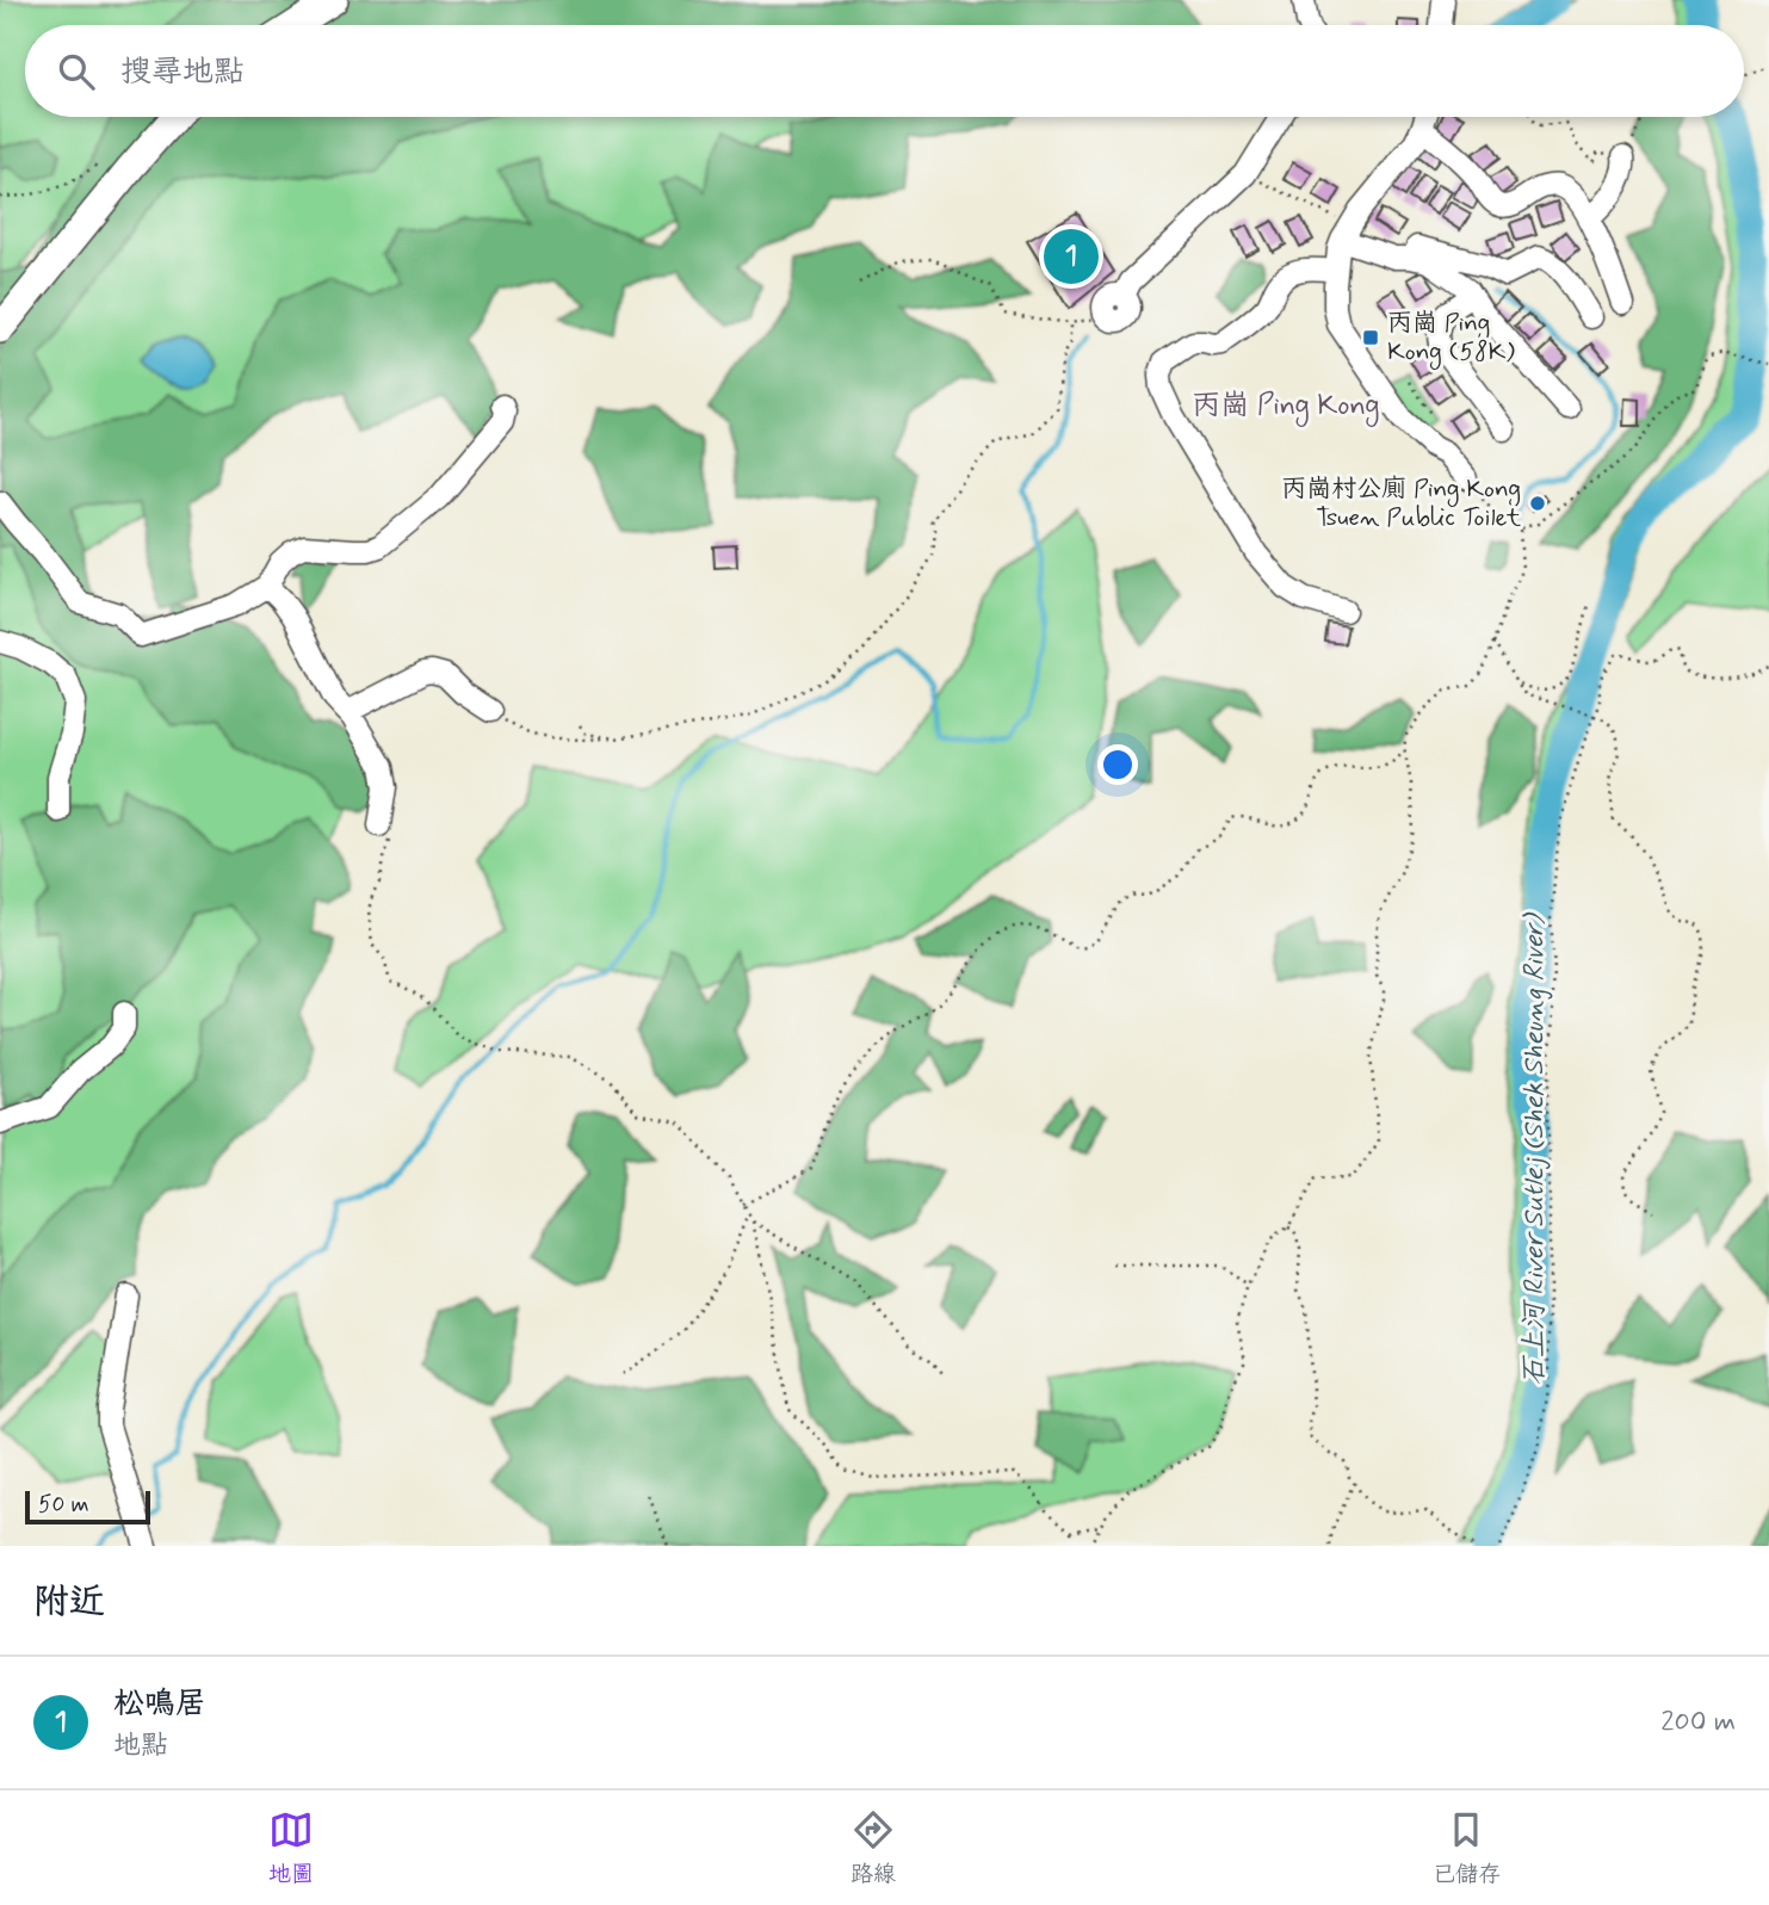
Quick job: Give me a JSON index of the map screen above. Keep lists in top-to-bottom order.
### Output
{
  "districts": ["丙崗 Ping Kong"],
  "water": ["石上河 River Sutlej (Shek Sheung River)"],
  "places": {
    "transit": ["丙崗 Ping Kong (58K)"],
    "other": ["丙崗村公廁 Ping Kong Tsuen Public Toilet"]
  },
  "scale_bar": "50 m",
  "page": {
    "search": "搜尋地點",
    "pins": "1",
    "scale": "50 m",
    "heading": "附近",
    "list": [
      {
        "mark": "1",
        "name": "松鳴居",
        "note": "地點",
        "value": "200 m"
      }
    ],
    "nav": ["地圖", "路線", "已儲存"]
  }
}
